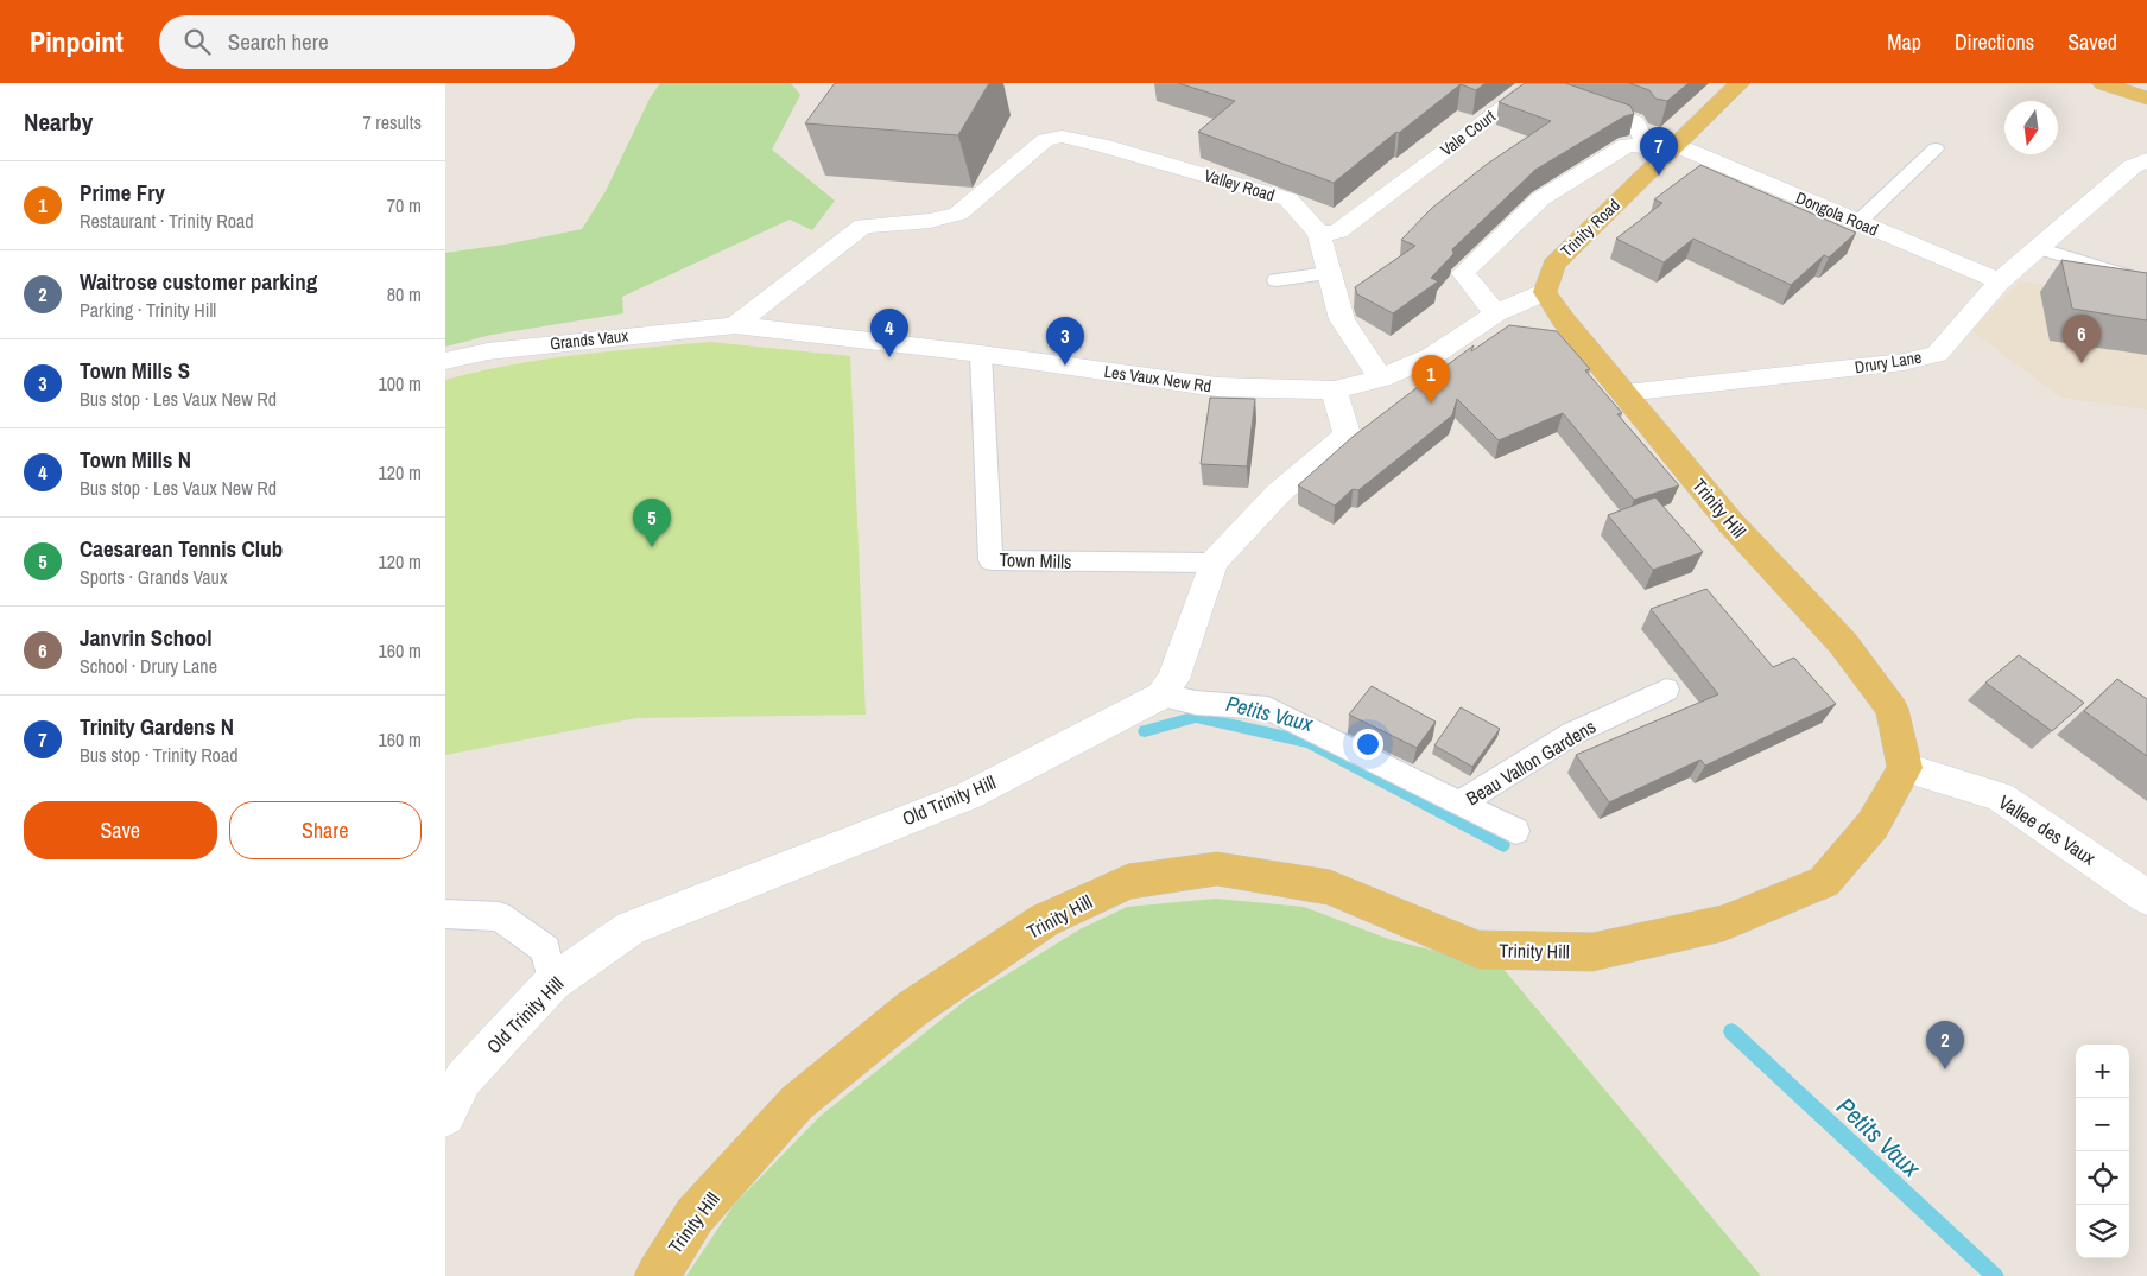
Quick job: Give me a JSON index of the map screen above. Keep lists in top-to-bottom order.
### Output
{
  "streets": {
    "main road": ["Trinity Road", "Trinity Hill"],
    "street": [
      "Vale Court",
      "Valley Road",
      "Dongola Road",
      "Grands Vaux",
      "Drury Lane",
      "Les Vaux New Rd",
      "Old Trinity Hill",
      "Vallee des Vaux"
    ],
    "lane": ["Town Mills", "Beau Vallon Gardens"]
  },
  "crossings": [
    ["Vale Court", "Valley Road"],
    ["Valley Road", "Grands Vaux"],
    ["Valley Road", "Les Vaux New Rd"],
    ["Dongola Road", "Trinity Road"],
    ["Dongola Road", "Drury Lane"],
    ["Trinity Road", "Trinity Hill"],
    ["Grands Vaux", "Les Vaux New Rd"],
    ["Drury Lane", "Trinity Hill"],
    ["Les Vaux New Rd", "Town Mills"],
    ["Trinity Hill", "Vallee des Vaux"],
    ["Beau Vallon Gardens", "Old Trinity Hill"]
  ],
  "water": ["Petits Vaux"],
  "north": "bottom",
  "page": {
    "header": "Pinpoint",
    "search": "Search here",
    "nav": ["Map", "Directions", "Saved"],
    "heading": ["Nearby", "7 results"],
    "pins": [
      "7",
      "4",
      "6",
      "3",
      "1",
      "5",
      "2"
    ],
    "list": [
      {
        "mark": "1",
        "name": "Prime Fry",
        "note": "Restaurant · Trinity Road",
        "value": "70 m"
      },
      {
        "mark": "2",
        "name": "Waitrose customer parking",
        "note": "Parking · Trinity Hill",
        "value": "80 m"
      },
      {
        "mark": "3",
        "name": "Town Mills S",
        "note": "Bus stop · Les Vaux New Rd",
        "value": "100 m"
      },
      {
        "mark": "4",
        "name": "Town Mills N",
        "note": "Bus stop · Les Vaux New Rd",
        "value": "120 m"
      },
      {
        "mark": "5",
        "name": "Caesarean Tennis Club",
        "note": "Sports · Grands Vaux",
        "value": "120 m"
      },
      {
        "mark": "6",
        "name": "Janvrin School",
        "note": "School · Drury Lane",
        "value": "160 m"
      },
      {
        "mark": "7",
        "name": "Trinity Gardens N",
        "note": "Bus stop · Trinity Road",
        "value": "160 m"
      }
    ],
    "buttons": ["Save", "Share"],
    "map_buttons": ["+", "−"]
  }
}
